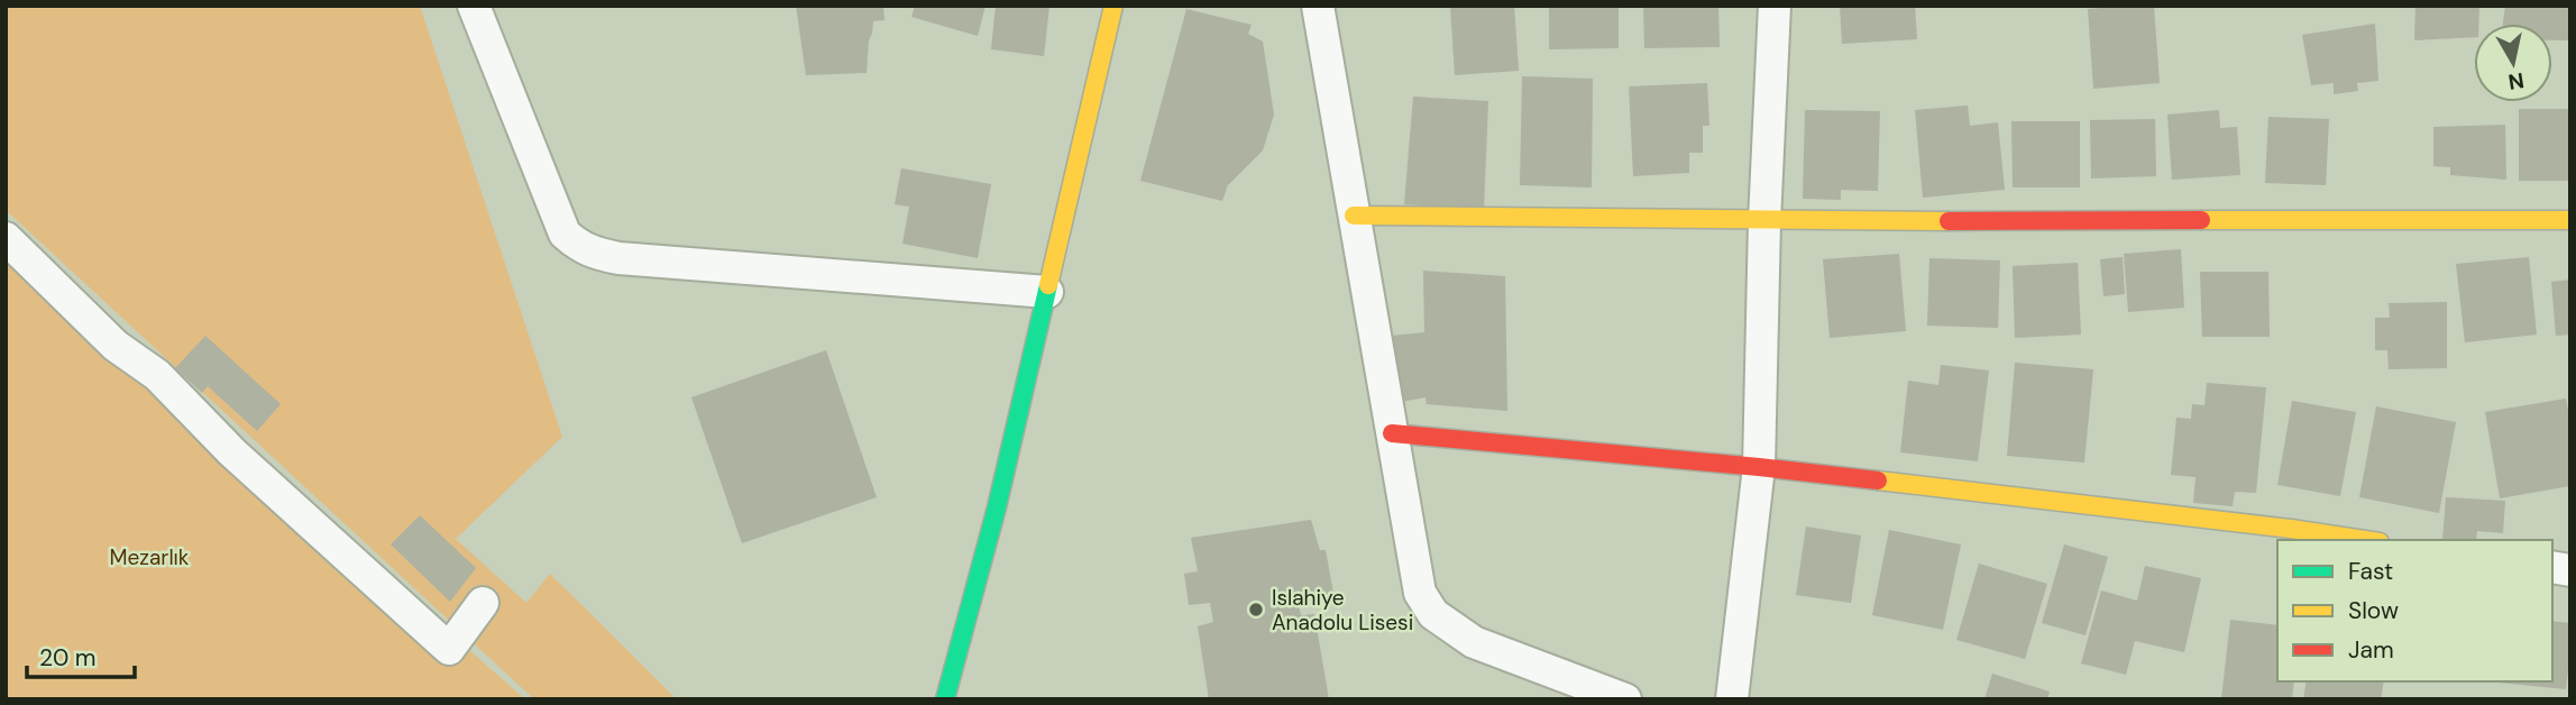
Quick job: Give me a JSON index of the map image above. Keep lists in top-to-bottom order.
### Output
{
  "parks": ["Mezarlık"],
  "places": ["Islahiye Anadolu Lisesi"],
  "legend": ["Fast", "Slow", "Jam"],
  "scale_bar": "20 m",
  "north": "bottom"
}
